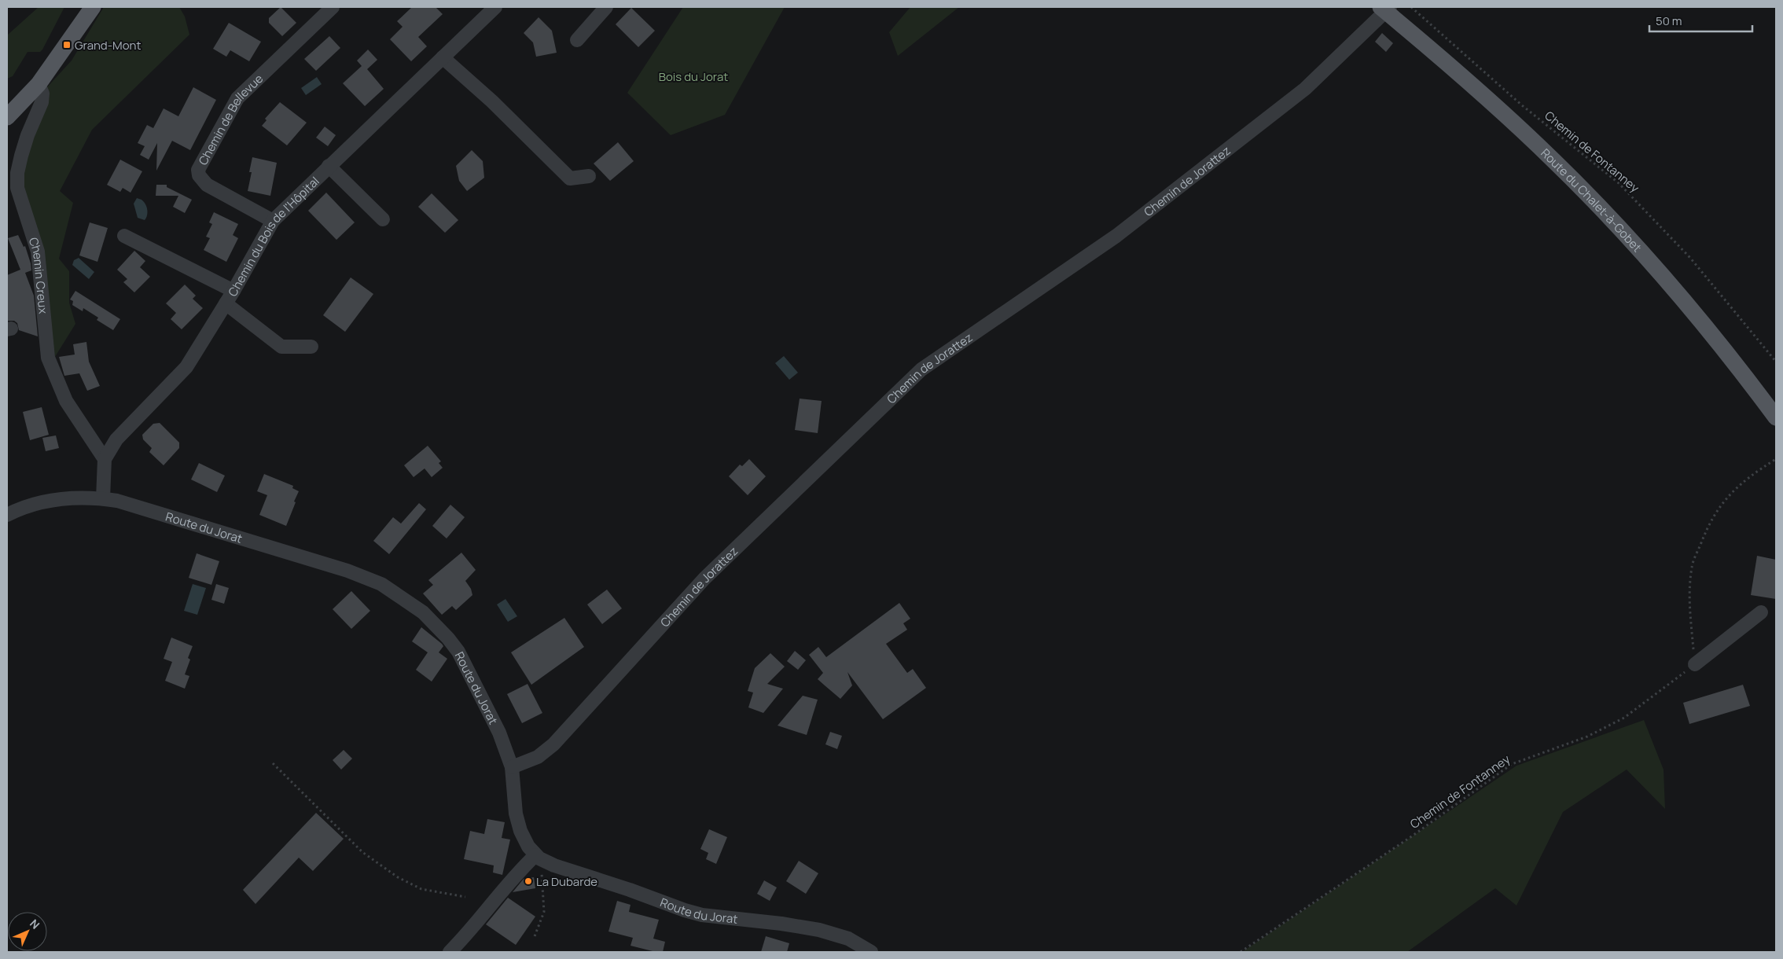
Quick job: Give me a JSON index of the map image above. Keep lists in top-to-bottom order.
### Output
{
  "streets": {
    "main road": ["Route du Chalet-à-Gobet"],
    "street": [
      "Chemin de Bellevue",
      "Chemin de Jorattez",
      "Chemin du Bois de l'Hôpital",
      "Chemin Creux",
      "Route du Jorat"
    ],
    "path": ["Chemin de Fontanney"]
  },
  "crossings": [
    ["Chemin de Bellevue", "Chemin du Bois de l'Hôpital"],
    ["Chemin de Jorattez", "Route du Chalet-à-Gobet"],
    ["Chemin de Jorattez", "Route du Jorat"],
    ["Chemin du Bois de l'Hôpital", "Chemin Creux"],
    ["Chemin du Bois de l'Hôpital", "Route du Jorat"]
  ],
  "parks": ["Bois du Jorat"],
  "places": {
    "transit": ["Grand-Mont"],
    "other": ["La Dubarde"]
  },
  "scale_bar": "50 m",
  "north": "top right"
}
